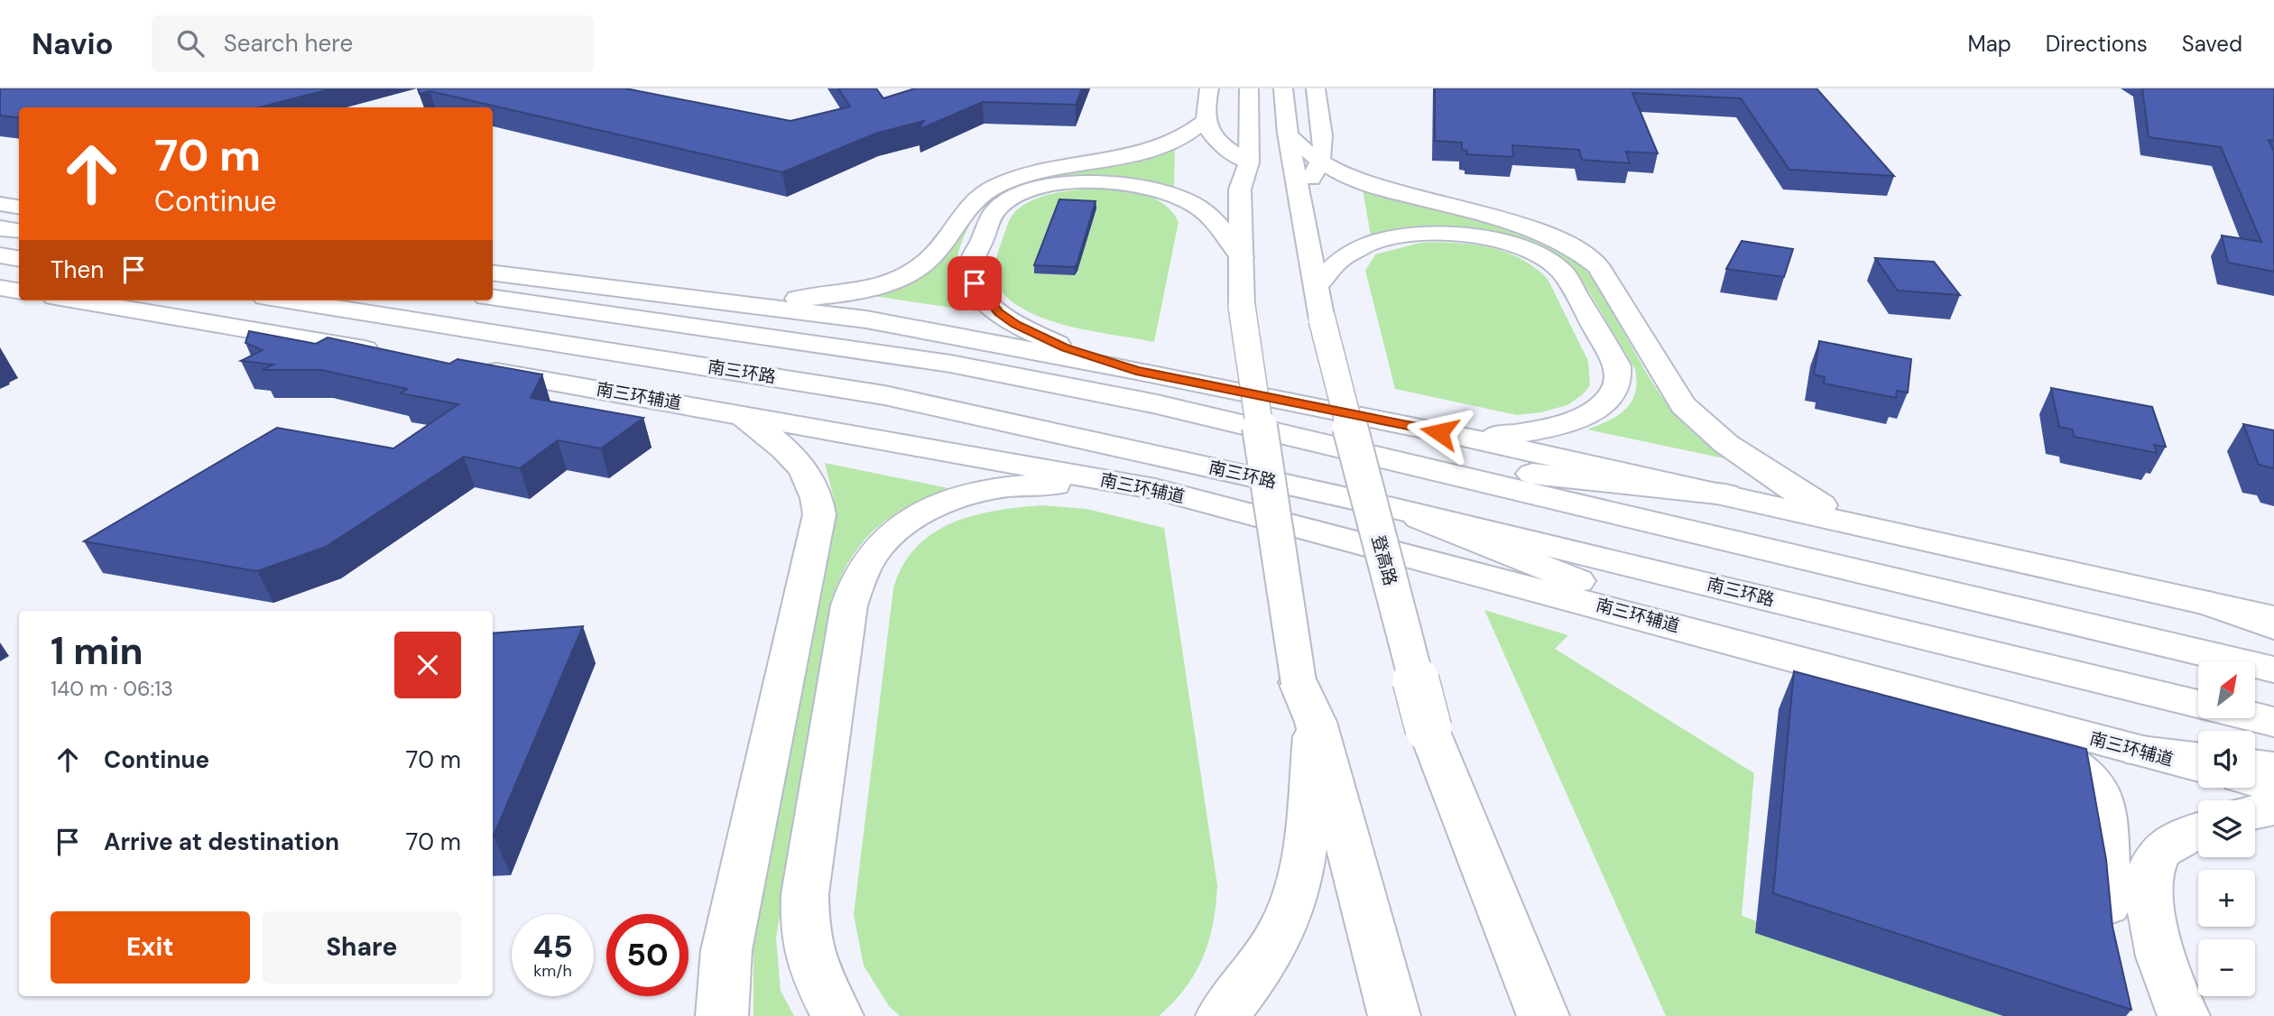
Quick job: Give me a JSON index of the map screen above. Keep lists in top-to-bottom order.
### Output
{
  "streets": {
    "main road": ["南三环路", "南三环辅道", "登高路"]
  },
  "north": "top right",
  "page": {
    "header": "Navio",
    "search": "Search here",
    "nav": ["Map", "Directions", "Saved"],
    "turn": ["70 m", "Continue"],
    "then": "Then",
    "heading": ["1 min", "140 m · 06:13"],
    "map_buttons": ["+", "−"],
    "list": [
      {
        "name": "Continue",
        "value": "70 m"
      },
      {
        "name": "Arrive at destination",
        "value": "70 m"
      }
    ],
    "buttons": ["Exit", "Share"],
    "speed": "45 km/h",
    "limit": "50"
  }
}
